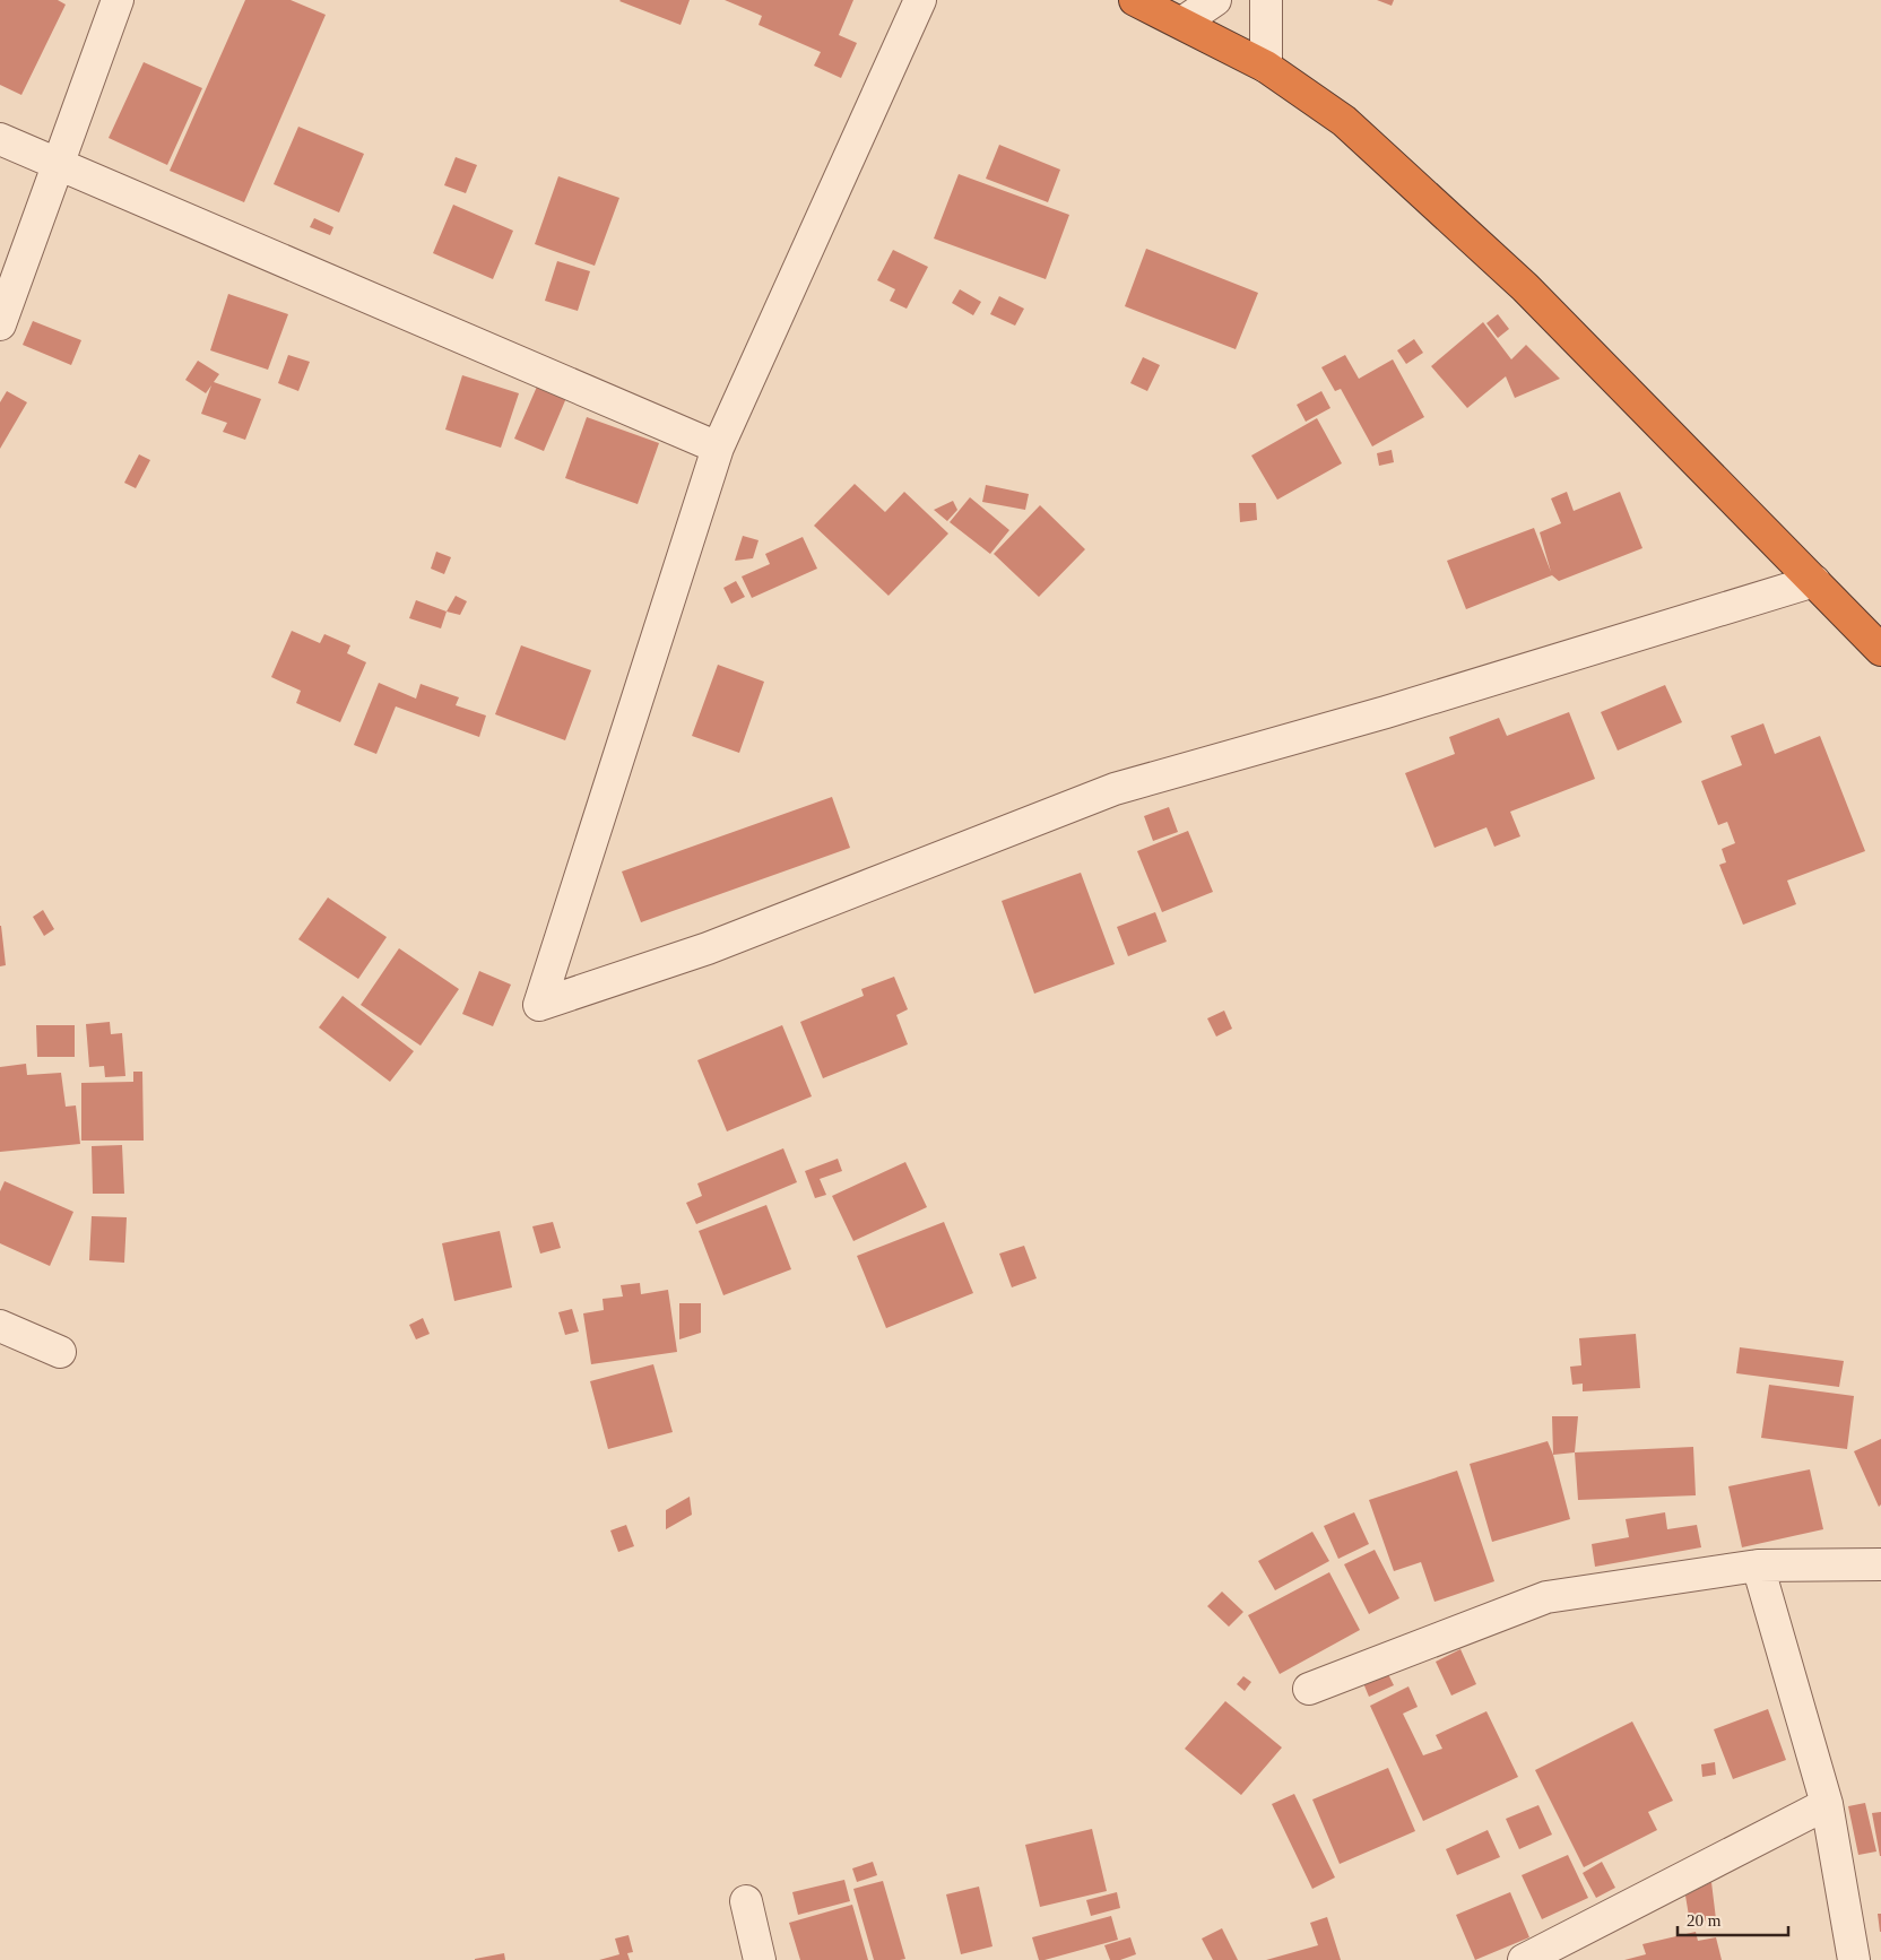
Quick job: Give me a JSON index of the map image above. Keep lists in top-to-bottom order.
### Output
{
  "scale_bar": "20 m"
}
